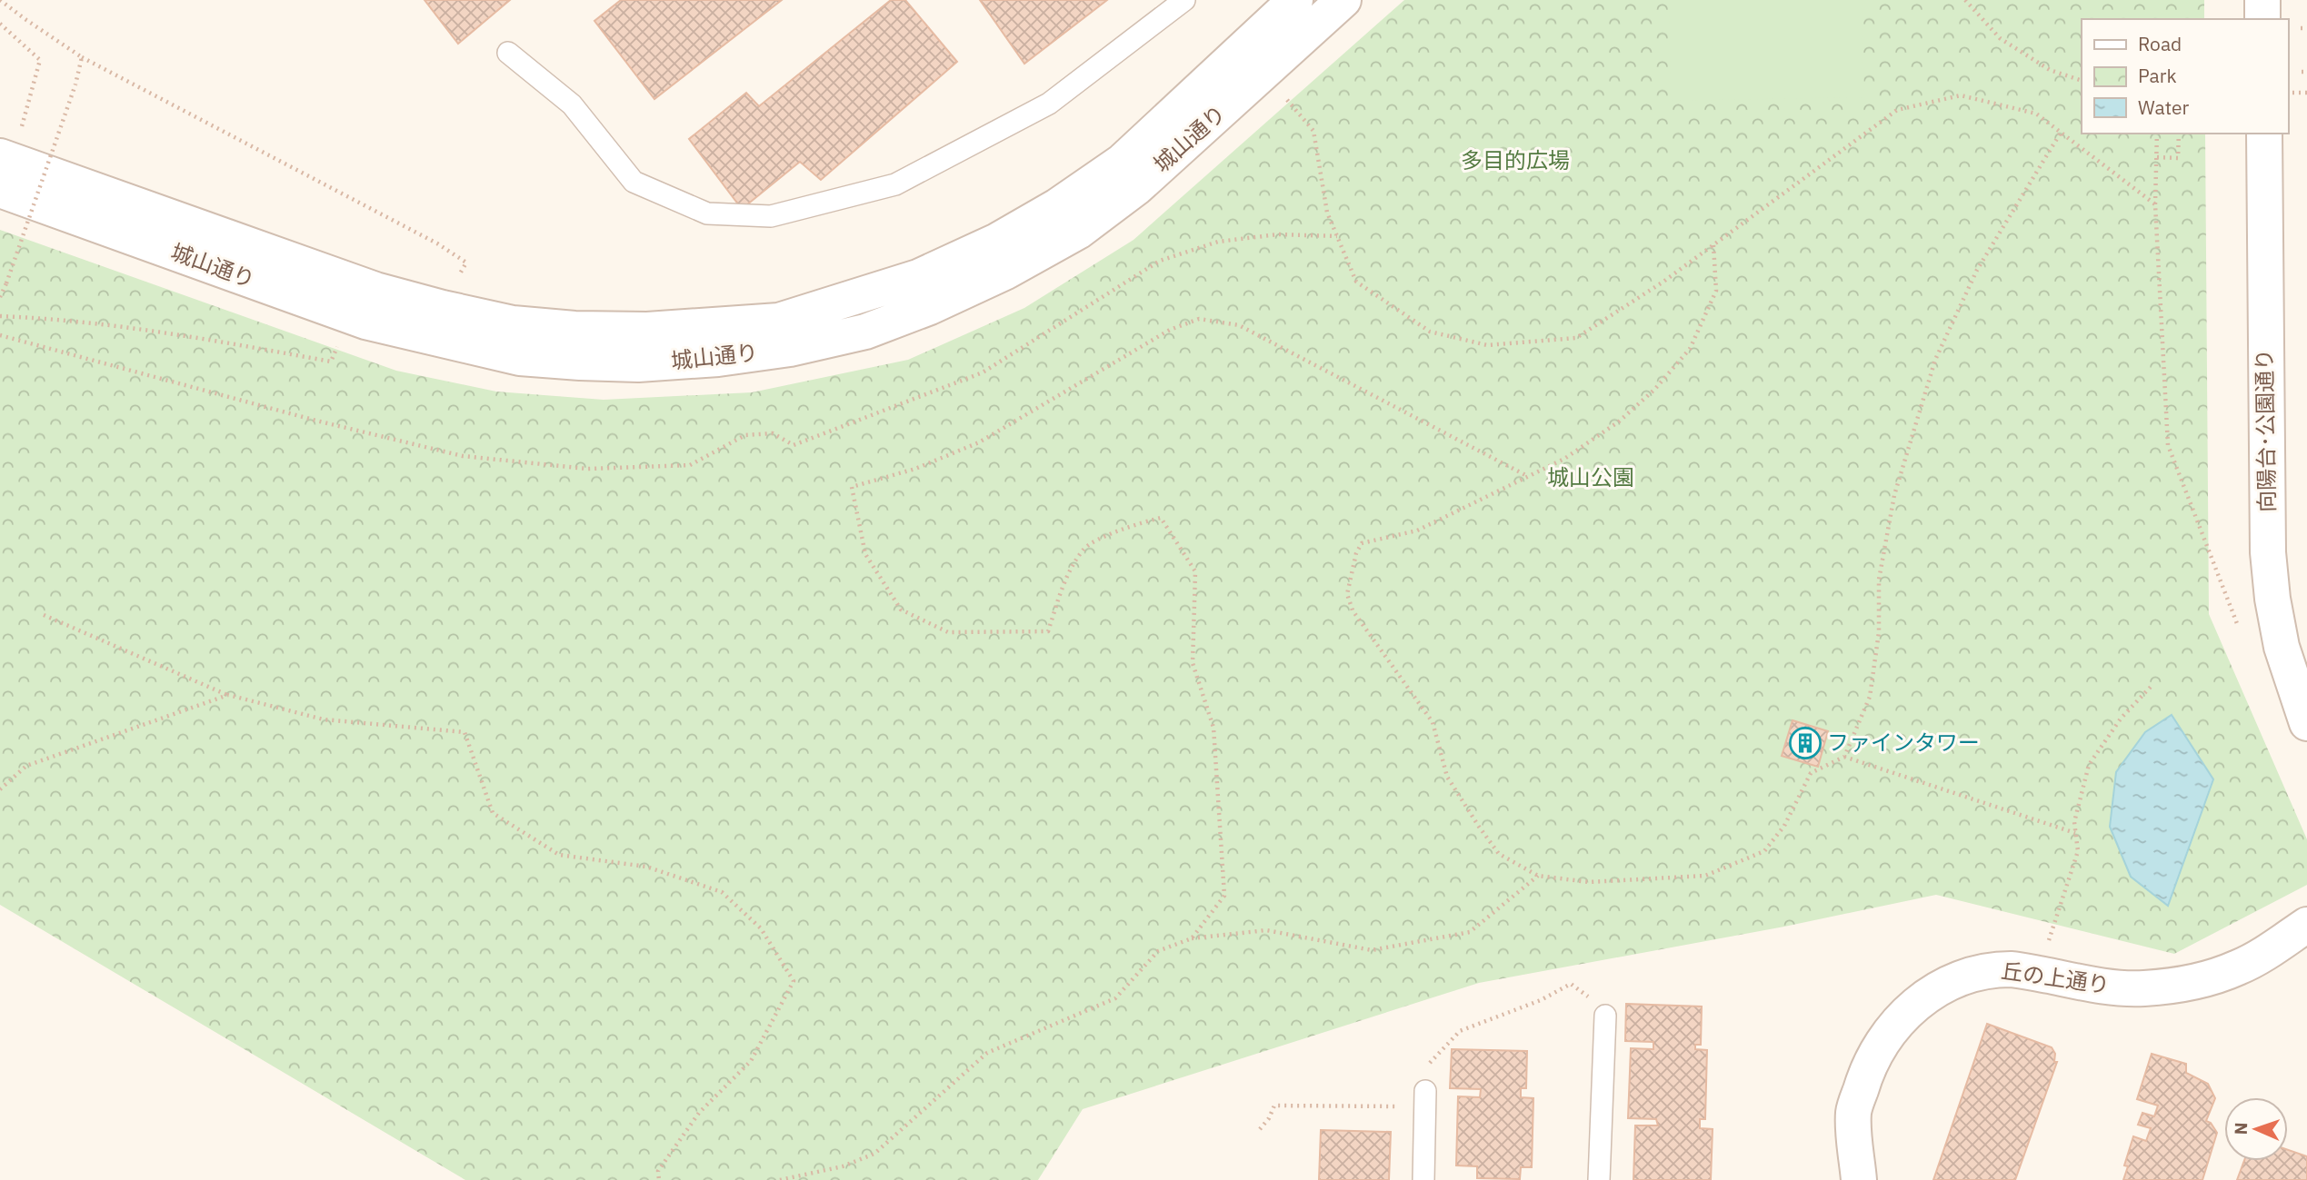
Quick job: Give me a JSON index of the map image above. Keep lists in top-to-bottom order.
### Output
{
  "streets": {
    "street": ["城山通り", "向陽台･公園通り", "丘の上通り"]
  },
  "parks": ["多目的広場", "城山公園"],
  "places": {
    "building": ["ファインタワー"]
  },
  "legend": ["Road", "Park", "Water"],
  "north": "left"
}
